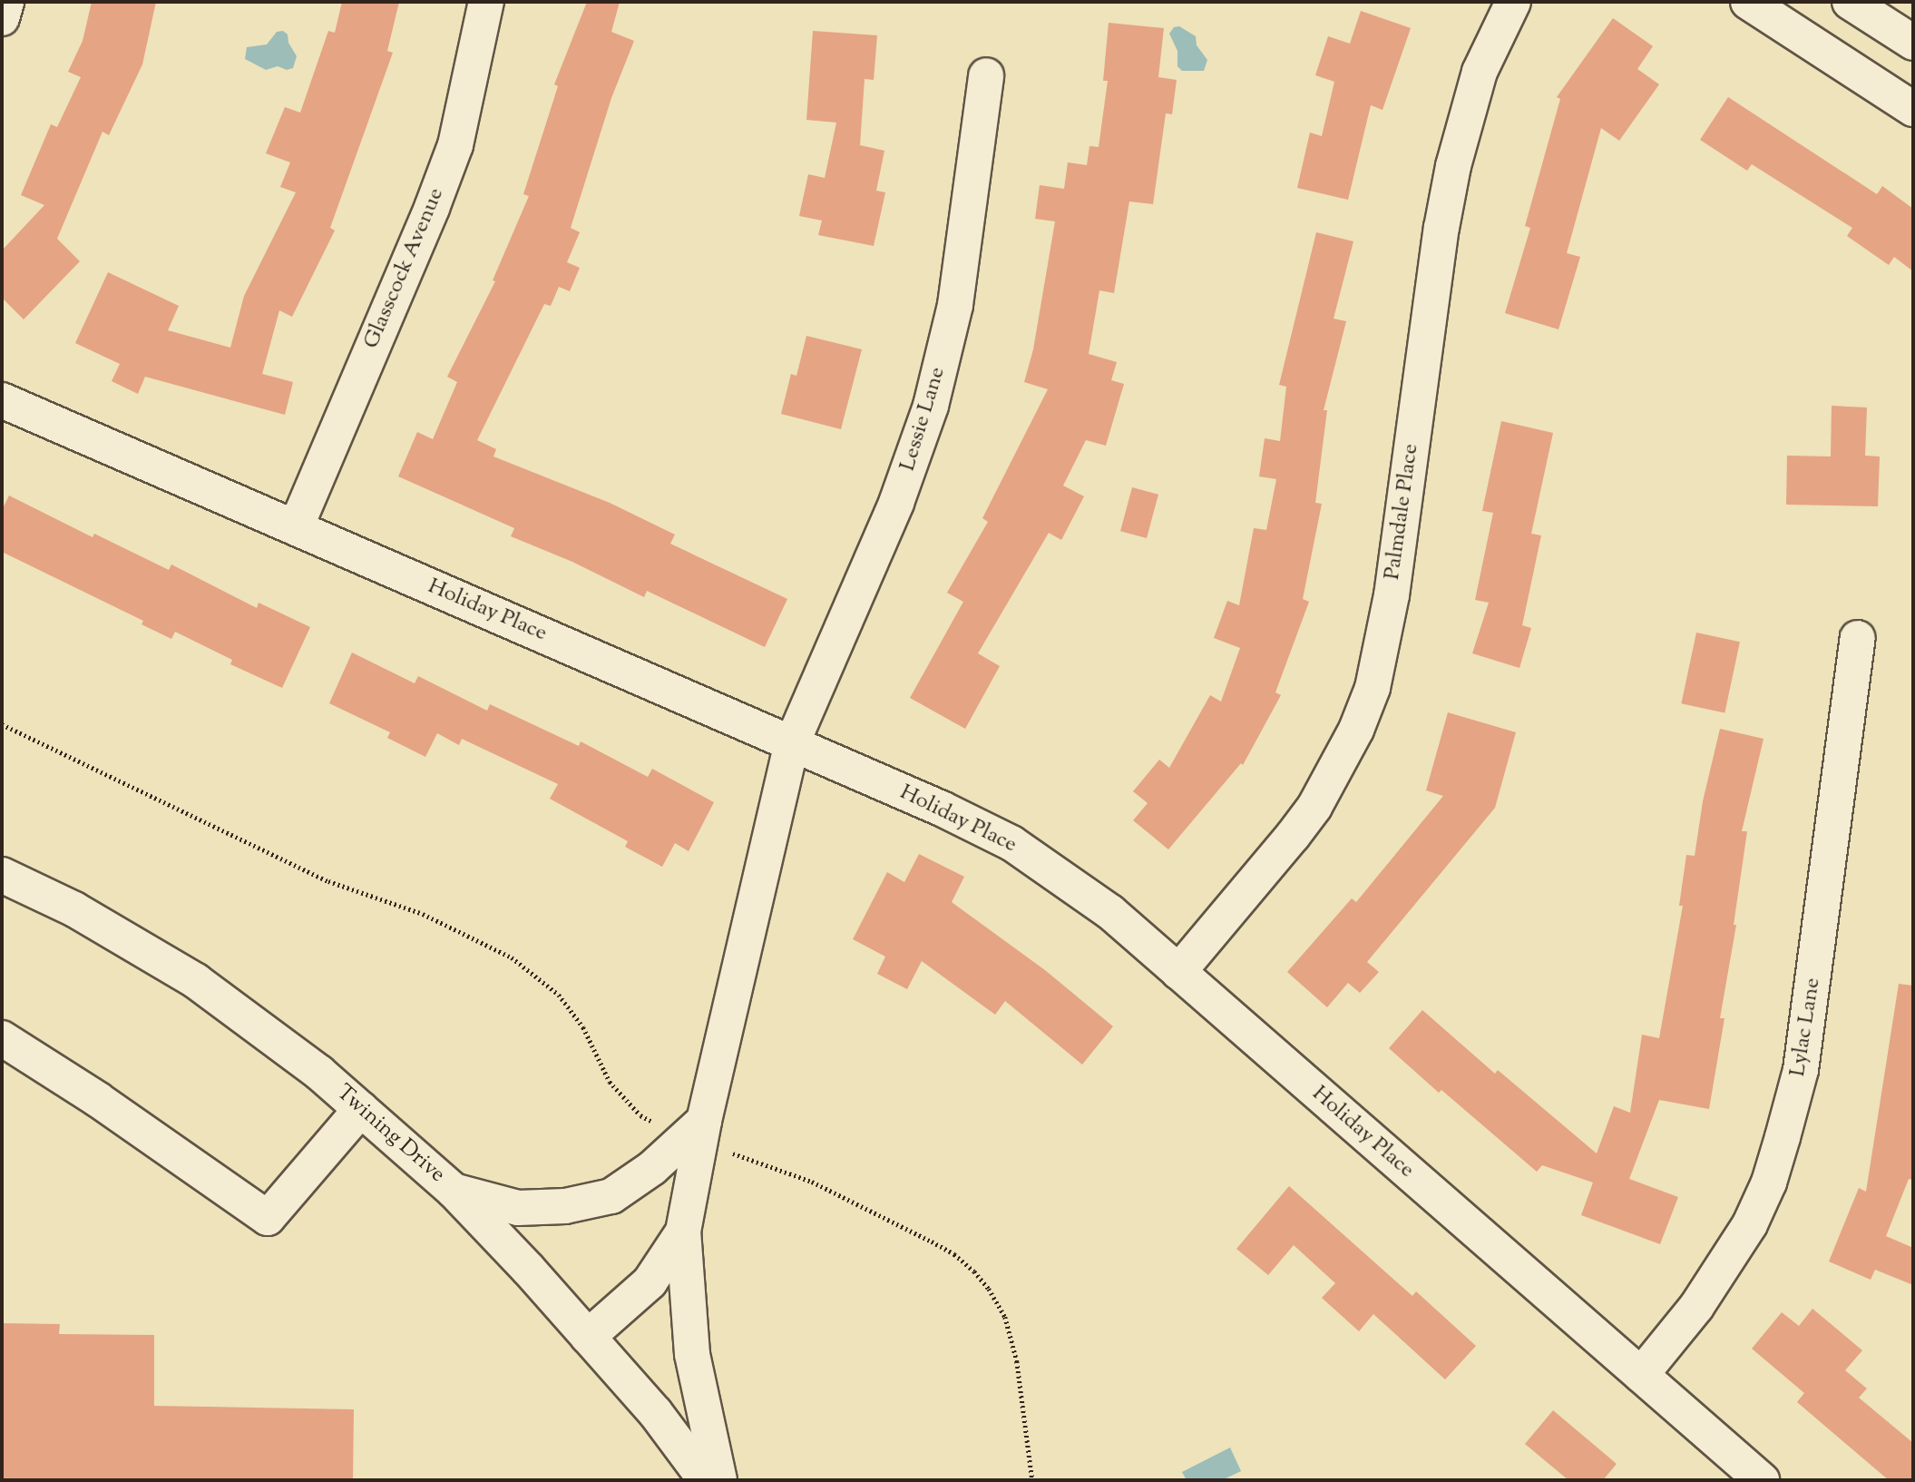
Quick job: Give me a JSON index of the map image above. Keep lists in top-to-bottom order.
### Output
{
  "streets": {
    "street": [
      "Glasscock Avenue",
      "Lessie Lane",
      "Palmdale Place",
      "Holiday Place",
      "Lylac Lane",
      "Twining Drive"
    ]
  },
  "crossings": [
    ["Glasscock Avenue", "Holiday Place"],
    ["Lessie Lane", "Holiday Place"],
    ["Palmdale Place", "Holiday Place"],
    ["Holiday Place", "Lylac Lane"]
  ]
}
